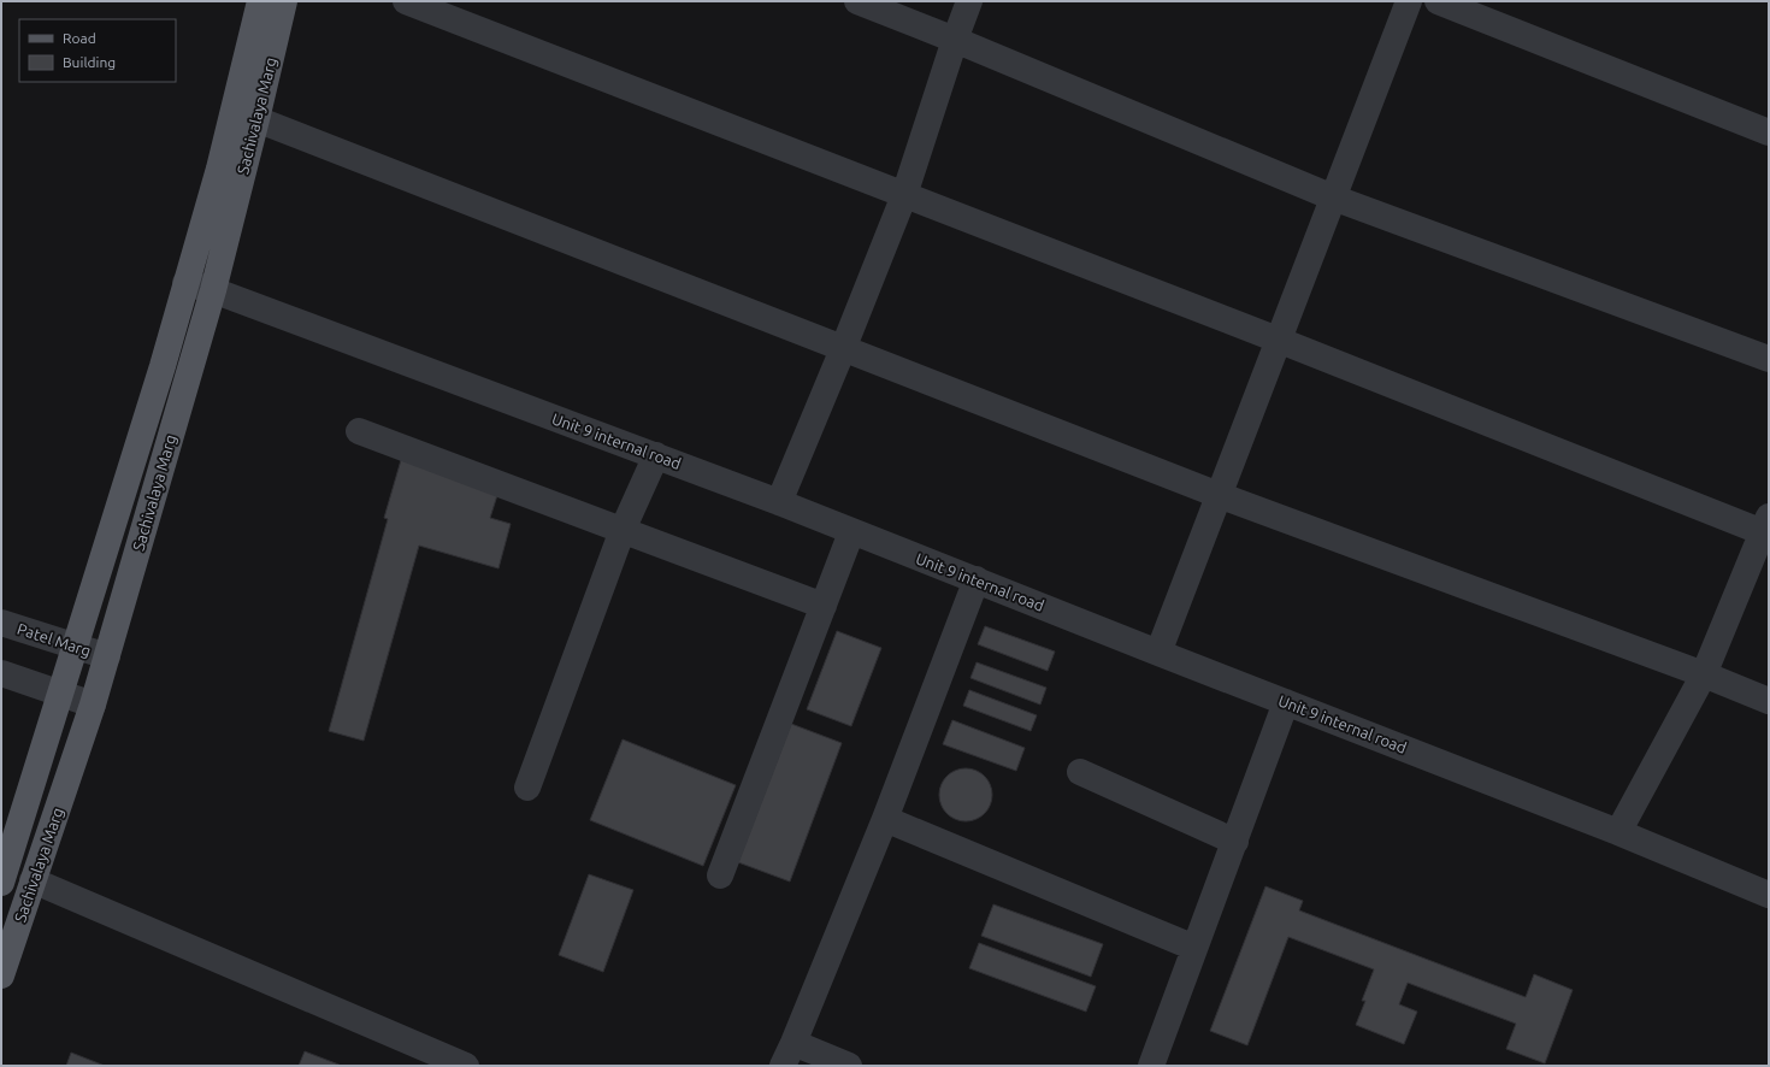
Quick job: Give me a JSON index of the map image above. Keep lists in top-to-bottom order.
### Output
{
  "streets": {
    "main road": ["Sachivalaya Marg"],
    "street": ["Unit 9 internal road", "Patel Marg"]
  },
  "crossings": [
    ["Sachivalaya Marg", "Unit 9 internal road"],
    ["Sachivalaya Marg", "Patel Marg"]
  ],
  "legend": ["Road", "Building"]
}
